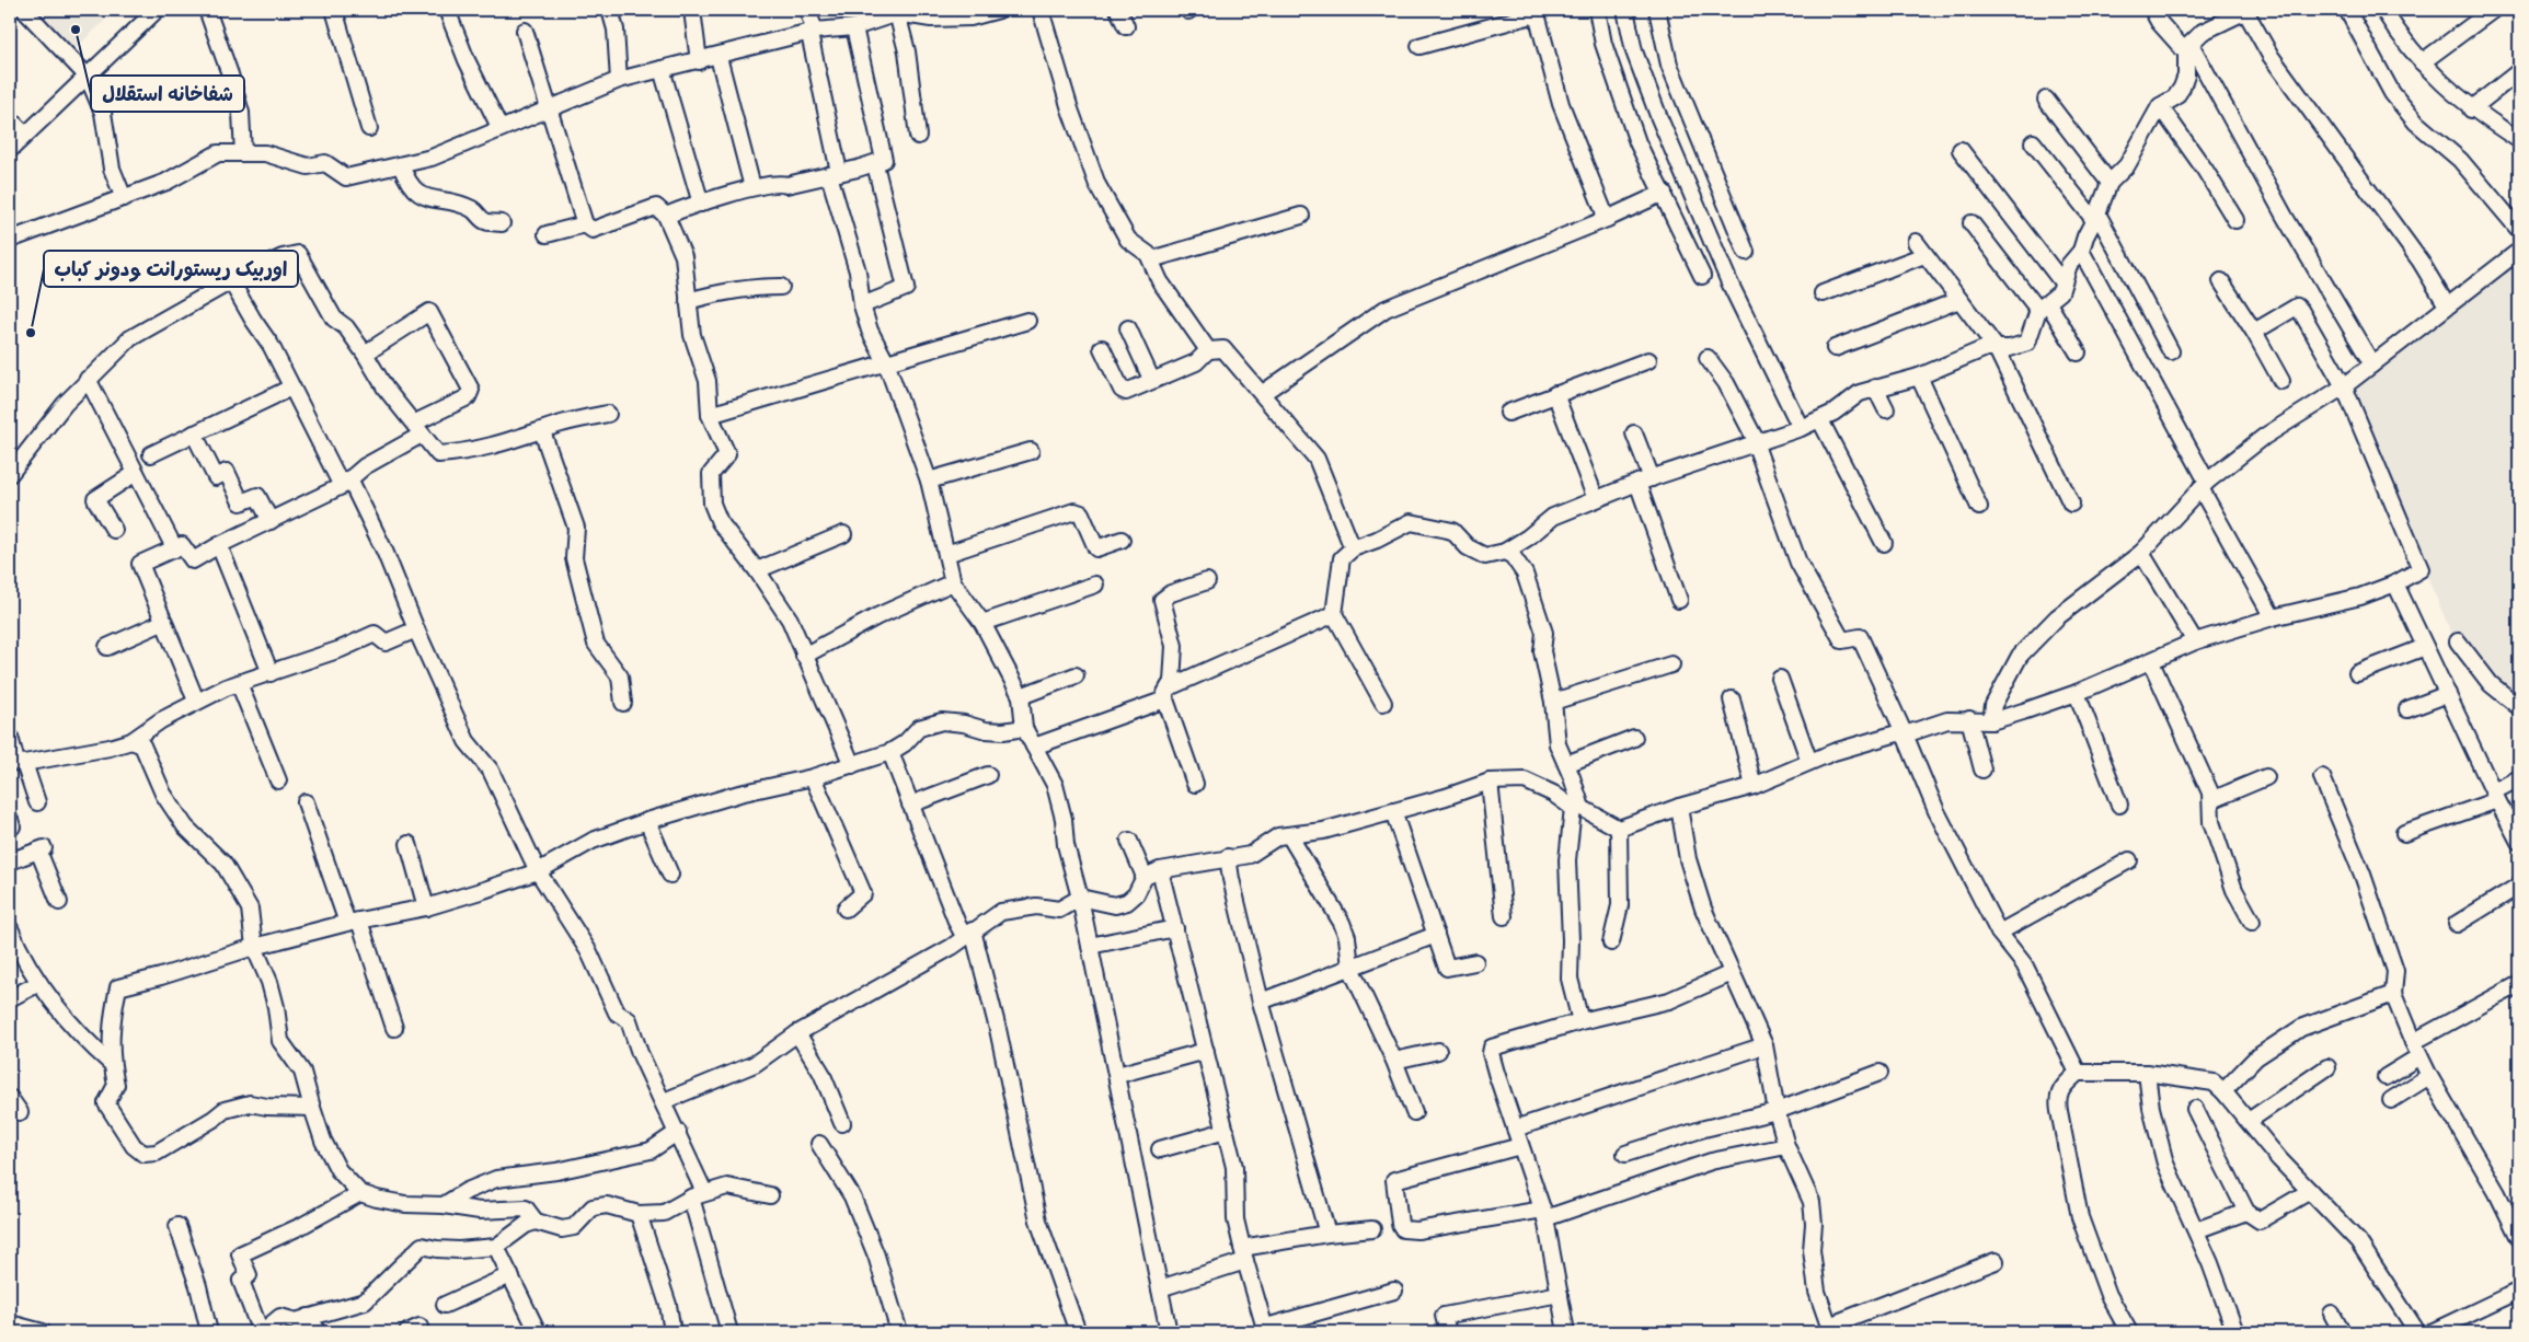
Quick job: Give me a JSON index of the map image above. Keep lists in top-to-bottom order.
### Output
{
  "places": ["شفاخانه استقلال", "اوربیک ریستورانت ودونر کباب"]
}
